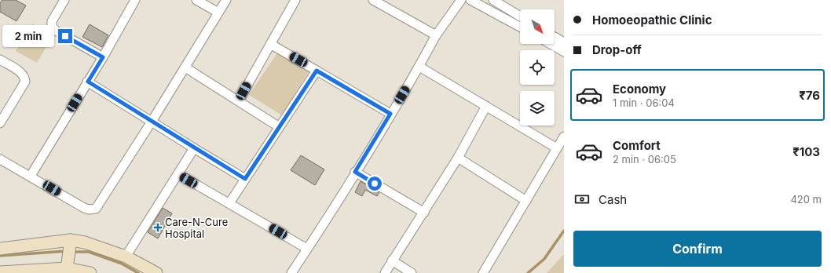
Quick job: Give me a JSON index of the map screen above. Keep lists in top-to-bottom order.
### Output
{
  "places": {
    "health": ["Care-N-Cure Hospital"]
  },
  "north": "bottom right",
  "page": {
    "banner": ["Homoeopathic Clinic", "Drop-off"],
    "bubble": "2 min",
    "list": [
      {
        "name": "Economy",
        "note": "1 min · 06:04",
        "value": "₹76"
      },
      {
        "name": "Comfort",
        "note": "2 min · 06:05",
        "value": "₹103"
      }
    ],
    "pay": ["Cash", "420 m"],
    "buttons": "Confirm"
  }
}
